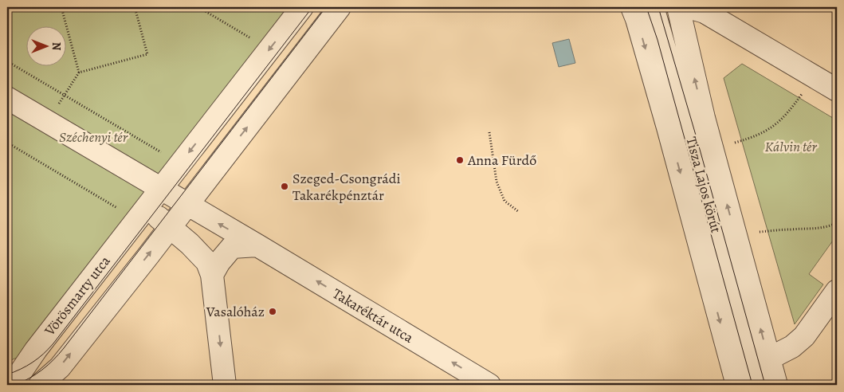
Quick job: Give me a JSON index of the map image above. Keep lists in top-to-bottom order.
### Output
{
  "streets": {
    "street": ["Tisza Lajos körút", "Vörösmarty utca", "Takaréktár utca"]
  },
  "crossings": [
    ["Vörösmarty utca", "Takaréktár utca"]
  ],
  "one_way": ["Takaréktár utca"],
  "parks": ["Széchenyi tér", "Kálvin tér"],
  "places": ["Anna Fürdő", "Szeged-Csongrádi Takarékpénztár", "Vasalóház"],
  "north": "right"
}
